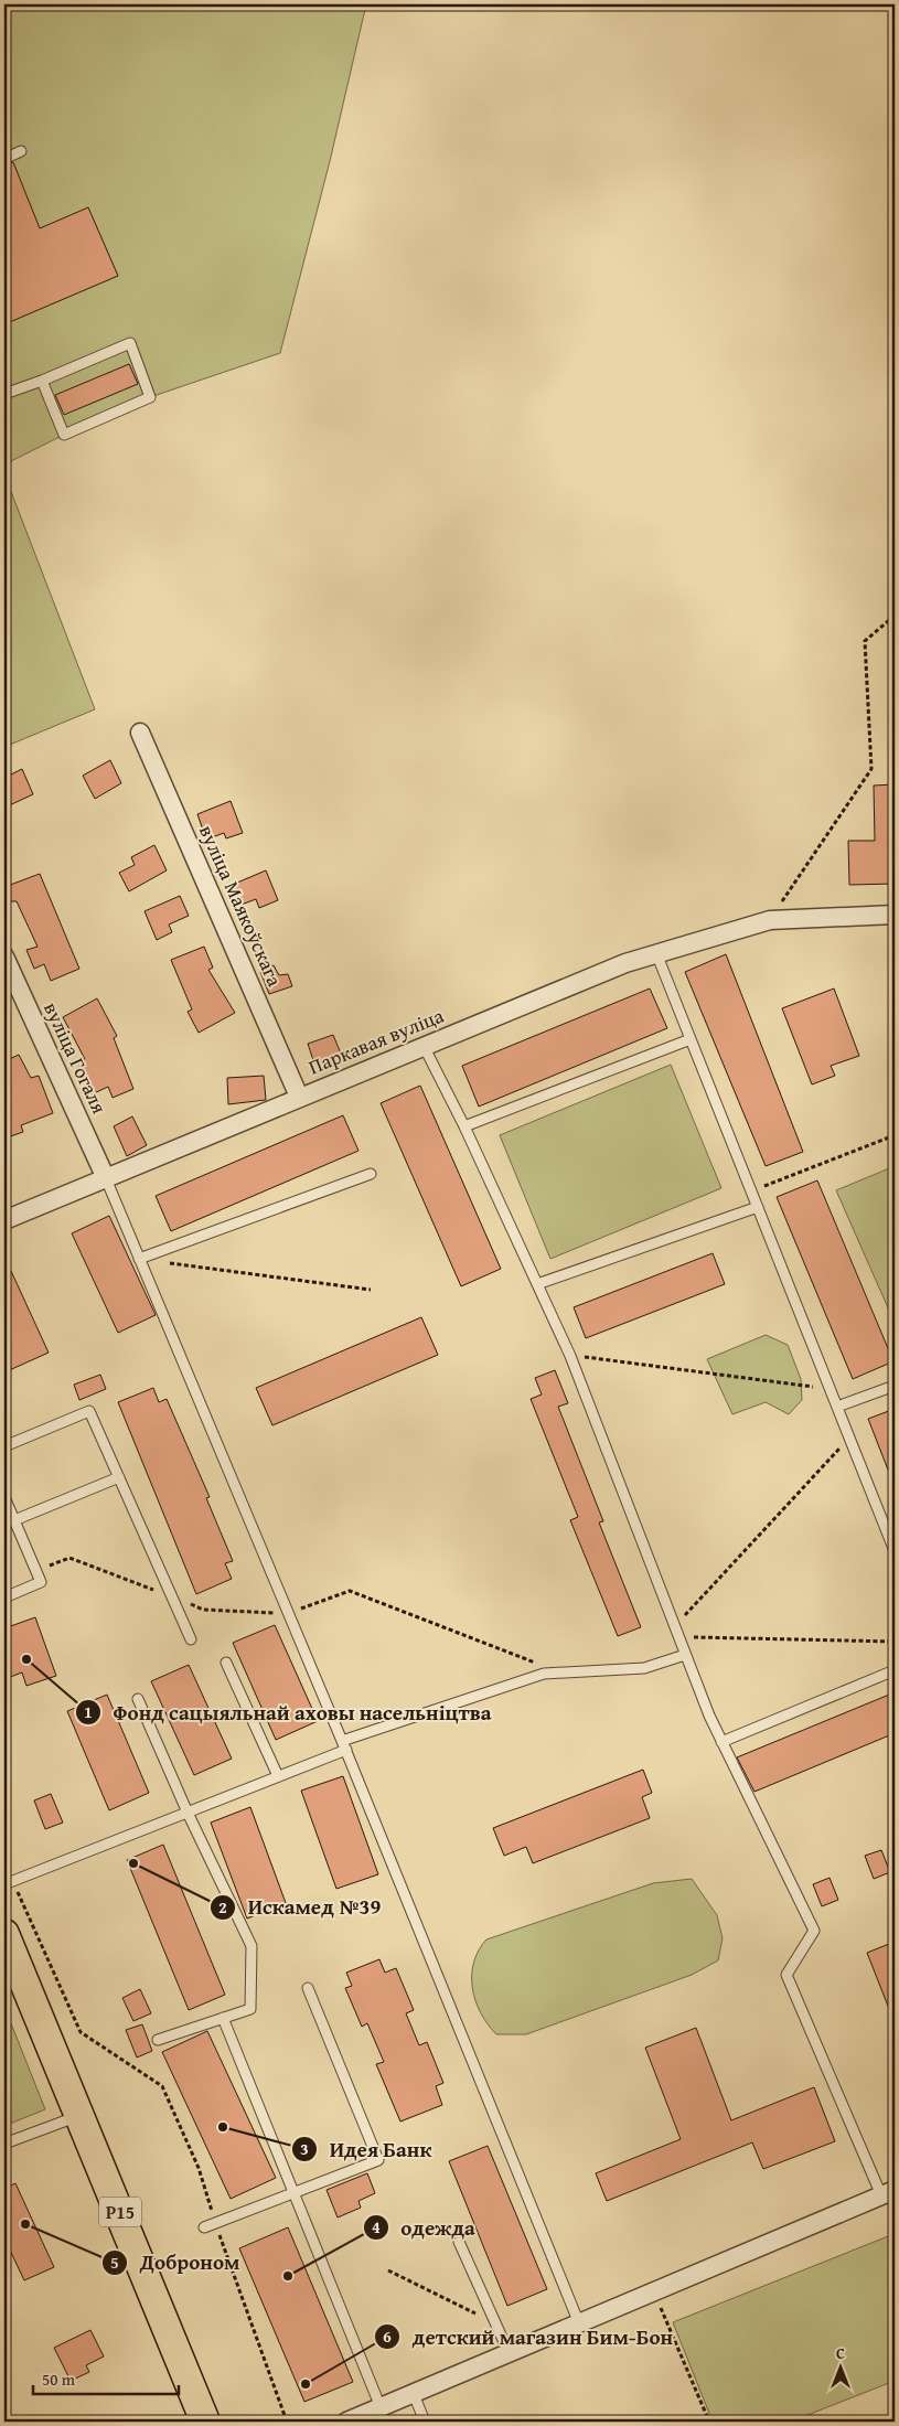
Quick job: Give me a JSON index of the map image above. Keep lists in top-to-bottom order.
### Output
{
  "streets": {
    "main road": ["Р15"],
    "street": ["вуліца Маякоўскага", "Паркавая вуліца", "вуліца Гогаля"]
  },
  "crossings": [
    ["вуліца Маякоўскага", "Паркавая вуліца"],
    ["Паркавая вуліца", "вуліца Гогаля"]
  ],
  "places": [
    "Фонд сацыяльнай аховы насельніцтва",
    "Искамед №39",
    "Идея Банк",
    "Доброном",
    "одежда",
    "детский магазин Бим-Бон"
  ],
  "scale_bar": "50 m",
  "north": "top"
}
